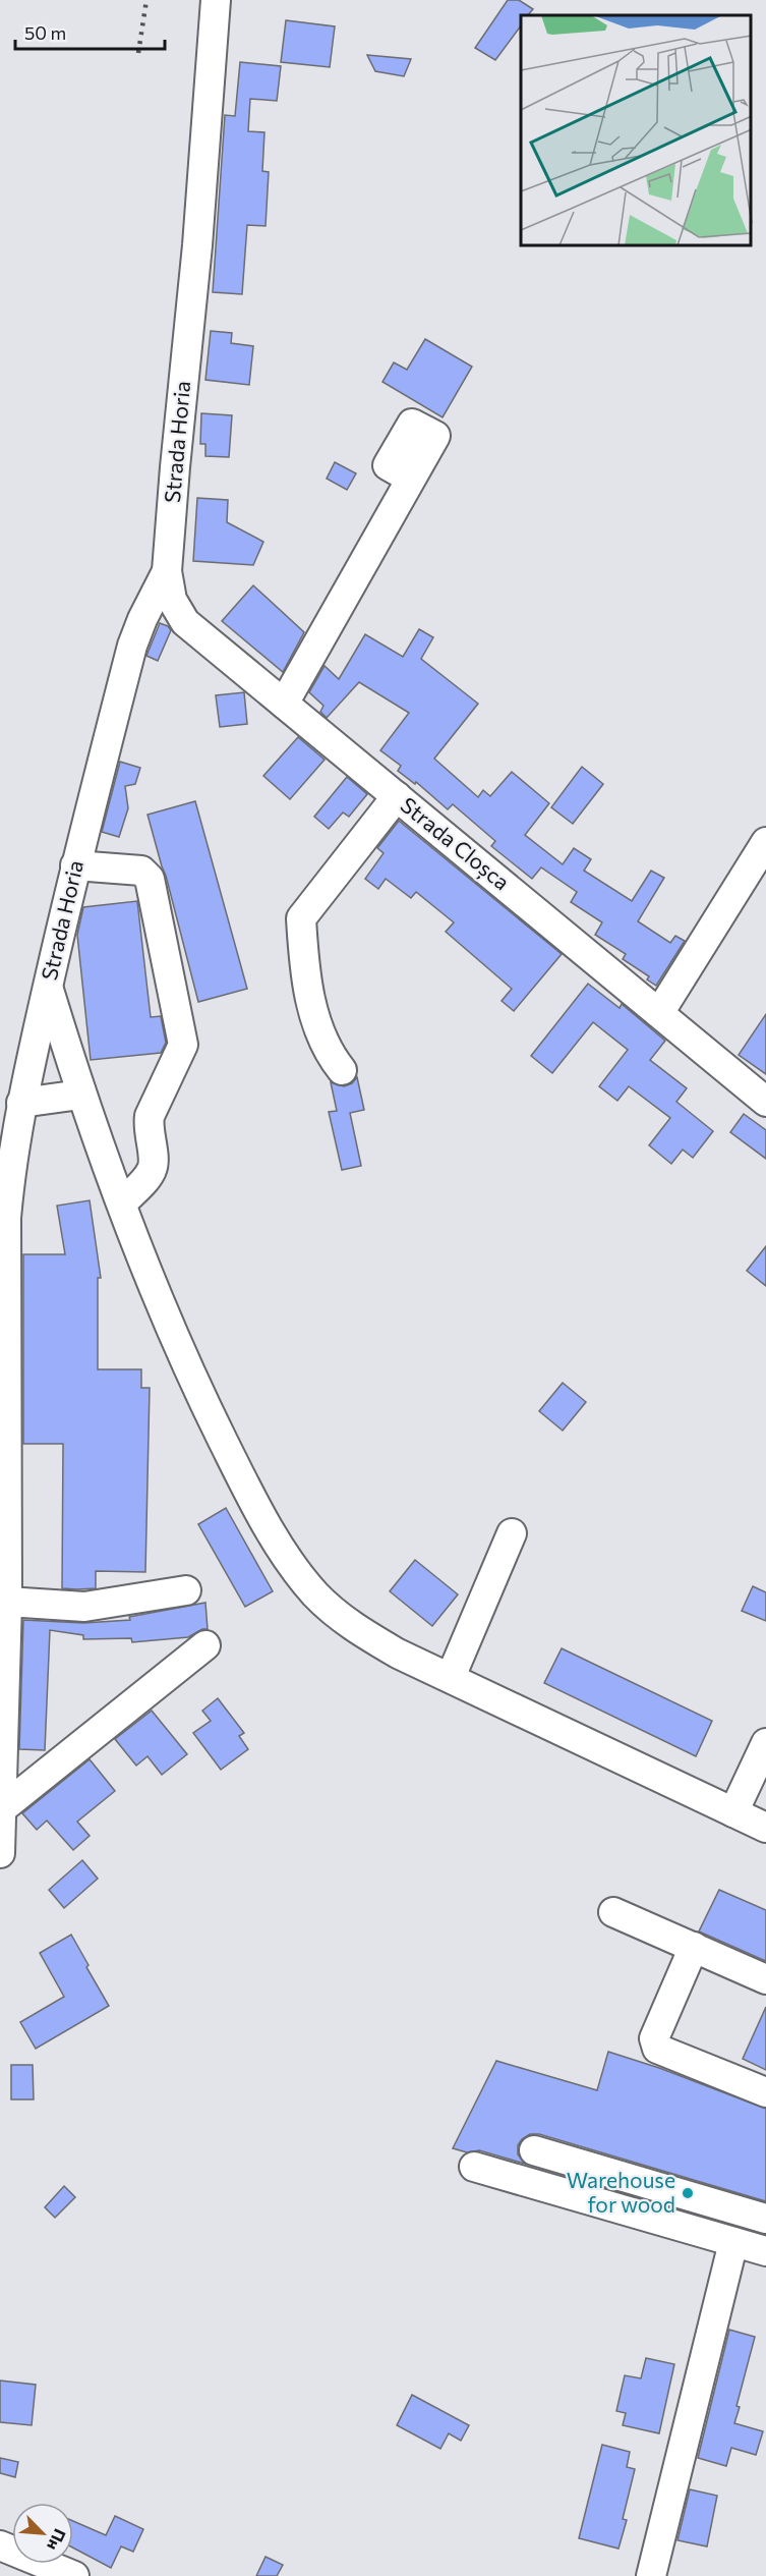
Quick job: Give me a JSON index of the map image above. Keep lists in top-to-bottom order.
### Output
{
  "streets": {
    "street": ["Strada Horia", "Strada Cloșca"]
  },
  "crossings": [
    ["Strada Horia", "Strada Cloșca"]
  ],
  "places": ["Warehouse for wood"],
  "scale_bar": "50 m",
  "north": "bottom right"
}
